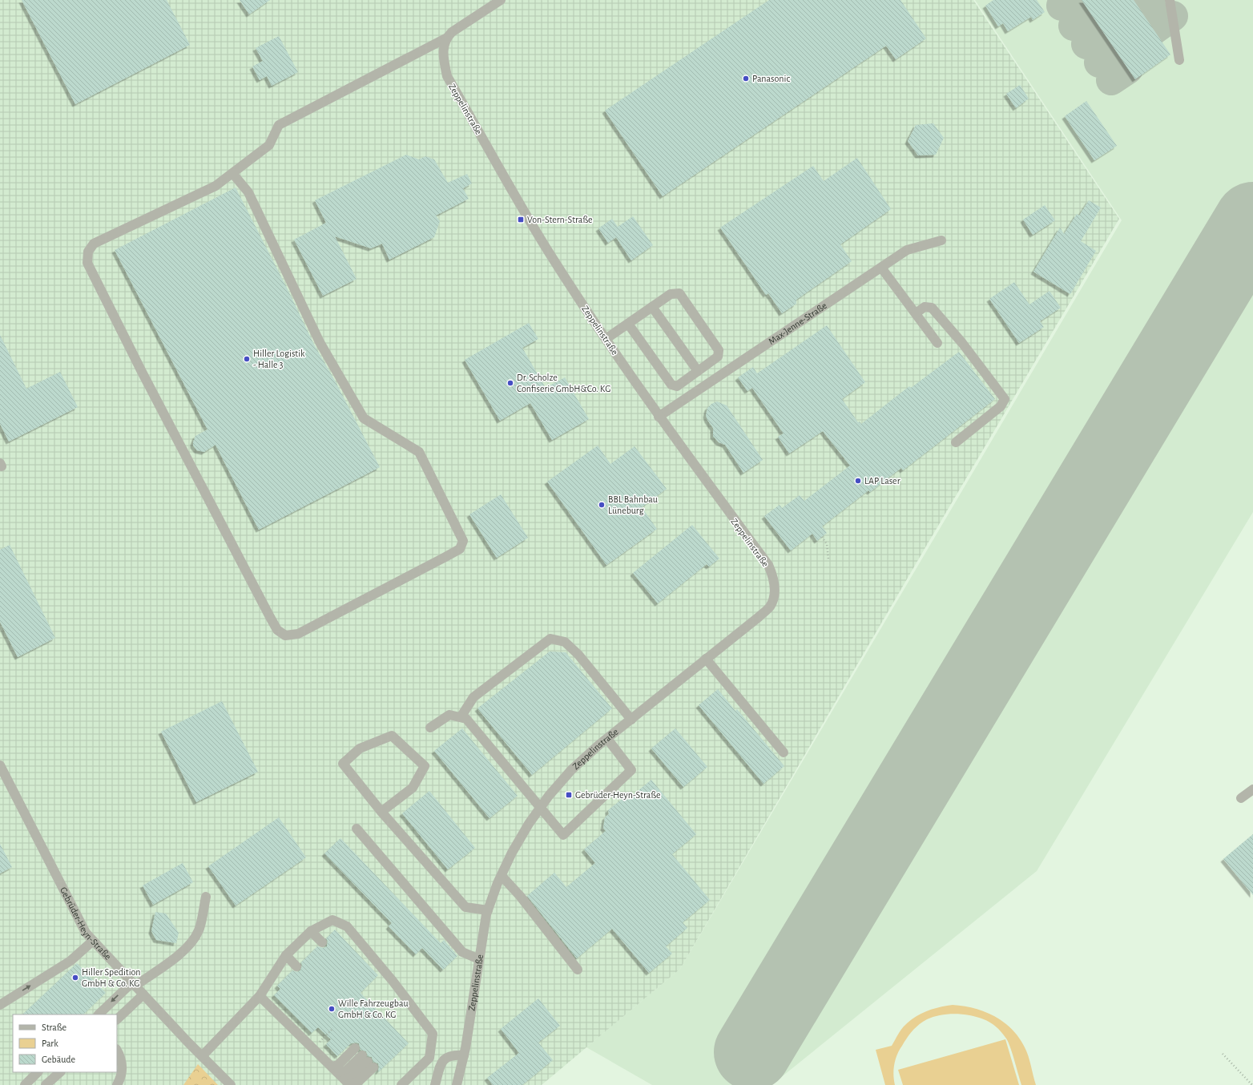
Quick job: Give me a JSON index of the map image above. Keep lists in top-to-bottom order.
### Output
{
  "streets": {
    "street": ["Zeppelinstraße", "Max-Jenne-Straße", "Gebrüder-Heyn-Straße"]
  },
  "crossings": [
    ["Zeppelinstraße", "Max-Jenne-Straße"]
  ],
  "places": {
    "other": [
      "Panasonic",
      "Hiller Logistik - Halle 3",
      "Dr. Scholze Confiserie GmbH&Co. KG",
      "LAP Laser",
      "BBL Bahnbau Lüneburg",
      "Hiller Spedition GmbH & Co. KG",
      "Wille Fahrzeugbau GmbH & Co. KG"
    ],
    "transit": ["Von-Stern-Straße", "Gebrüder-Heyn-Straße"]
  },
  "legend": ["Straße", "Park", "Gebäude"]
}
